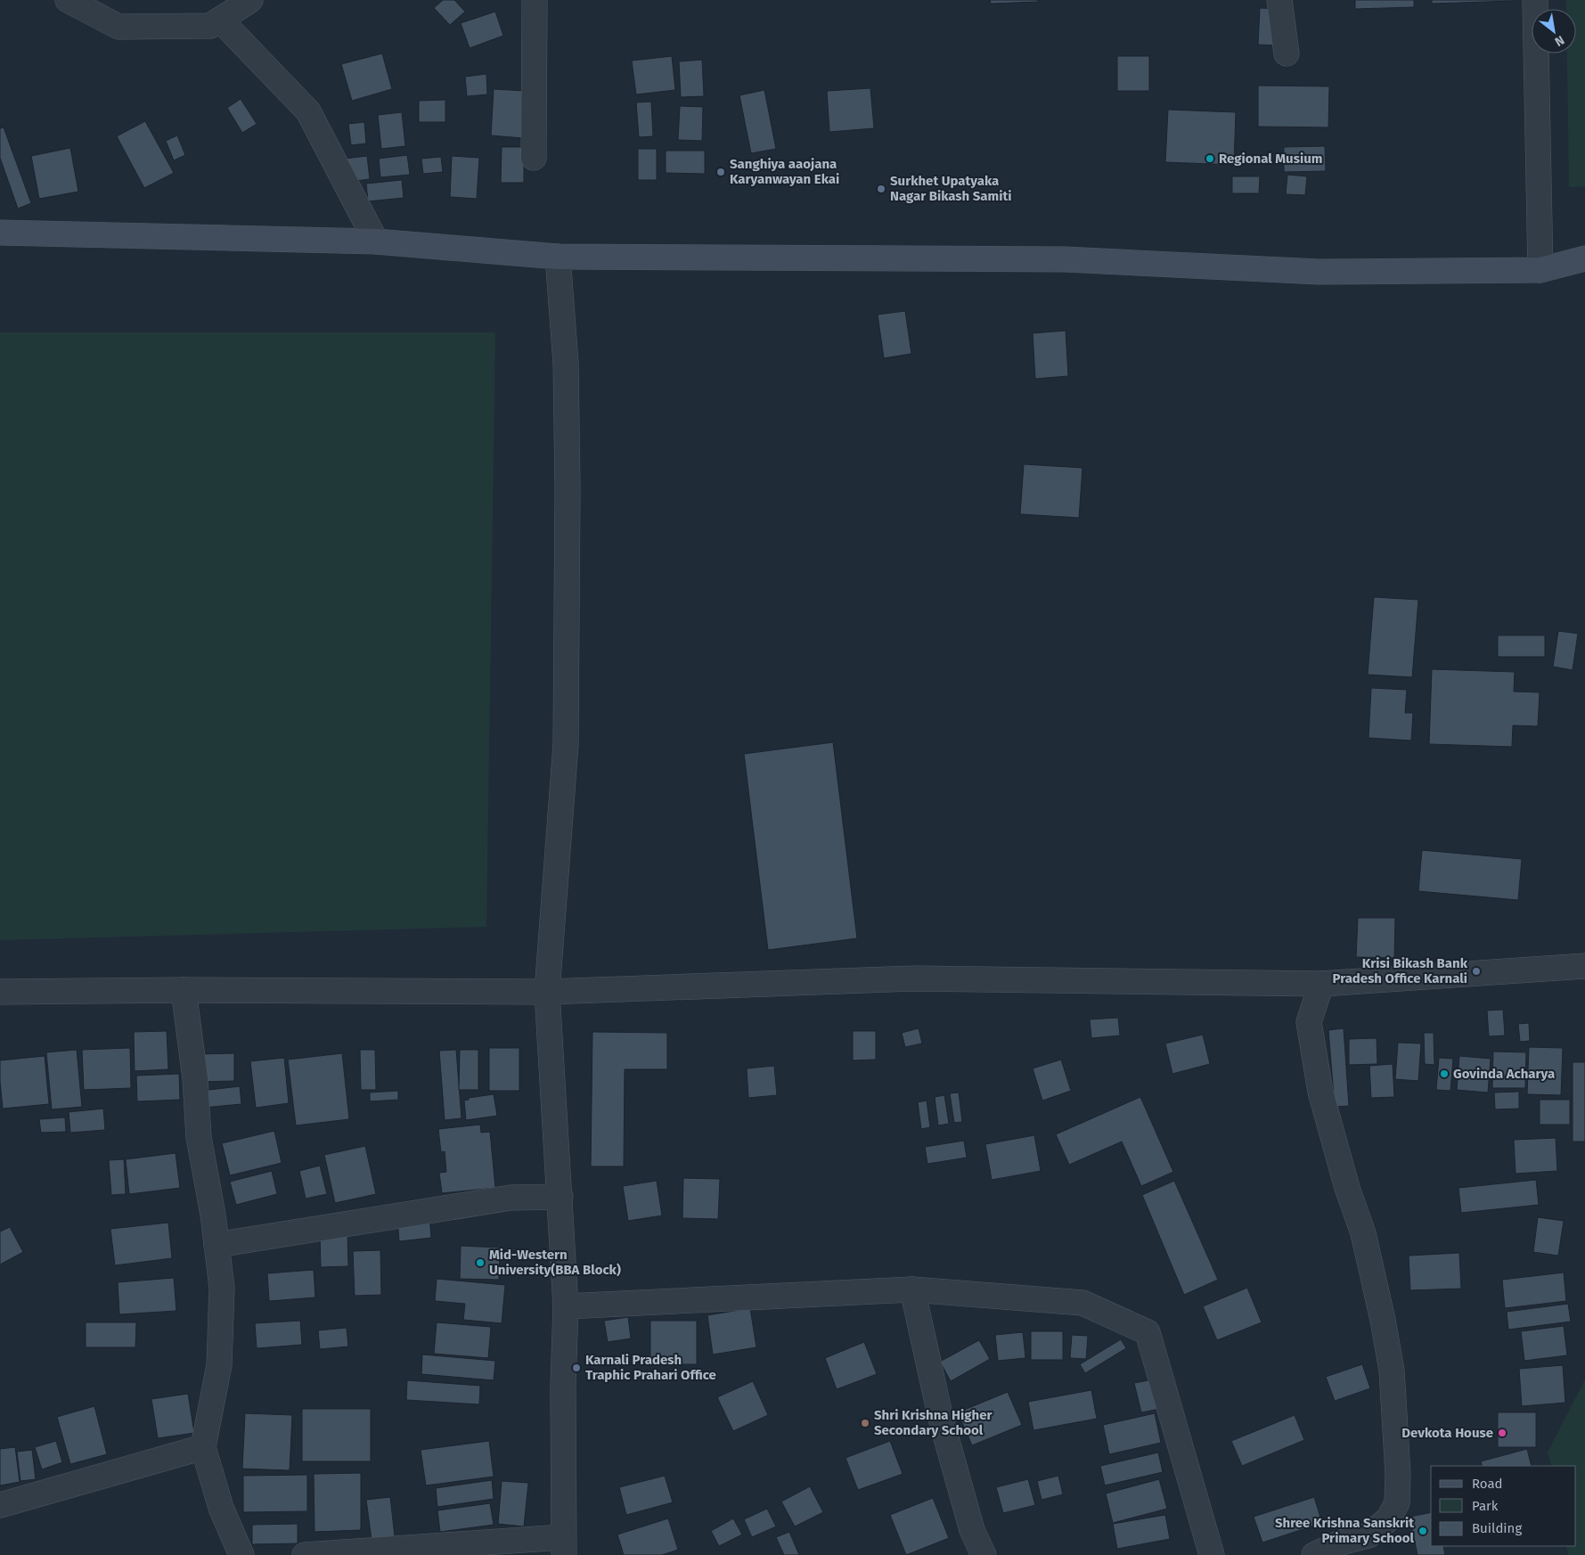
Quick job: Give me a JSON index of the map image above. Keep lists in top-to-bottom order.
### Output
{
  "places": [
    "Regional Musium",
    "Sanghiya aaojana Karyanwayan Ekai",
    "Surkhet Upatyaka Nagar Bikash Samiti",
    "Krisi Bikash Bank Pradesh Office Karnali",
    "Govinda Acharya",
    "Mid-Western University(BBA Block)",
    "Karnali Pradesh Traphic Prahari Office",
    "Shri Krishna Higher Secondary School",
    "Devkota House",
    "Shree Krishna Sanskrit Primary School"
  ],
  "legend": ["Road", "Park", "Building"],
  "north": "bottom right"
}
